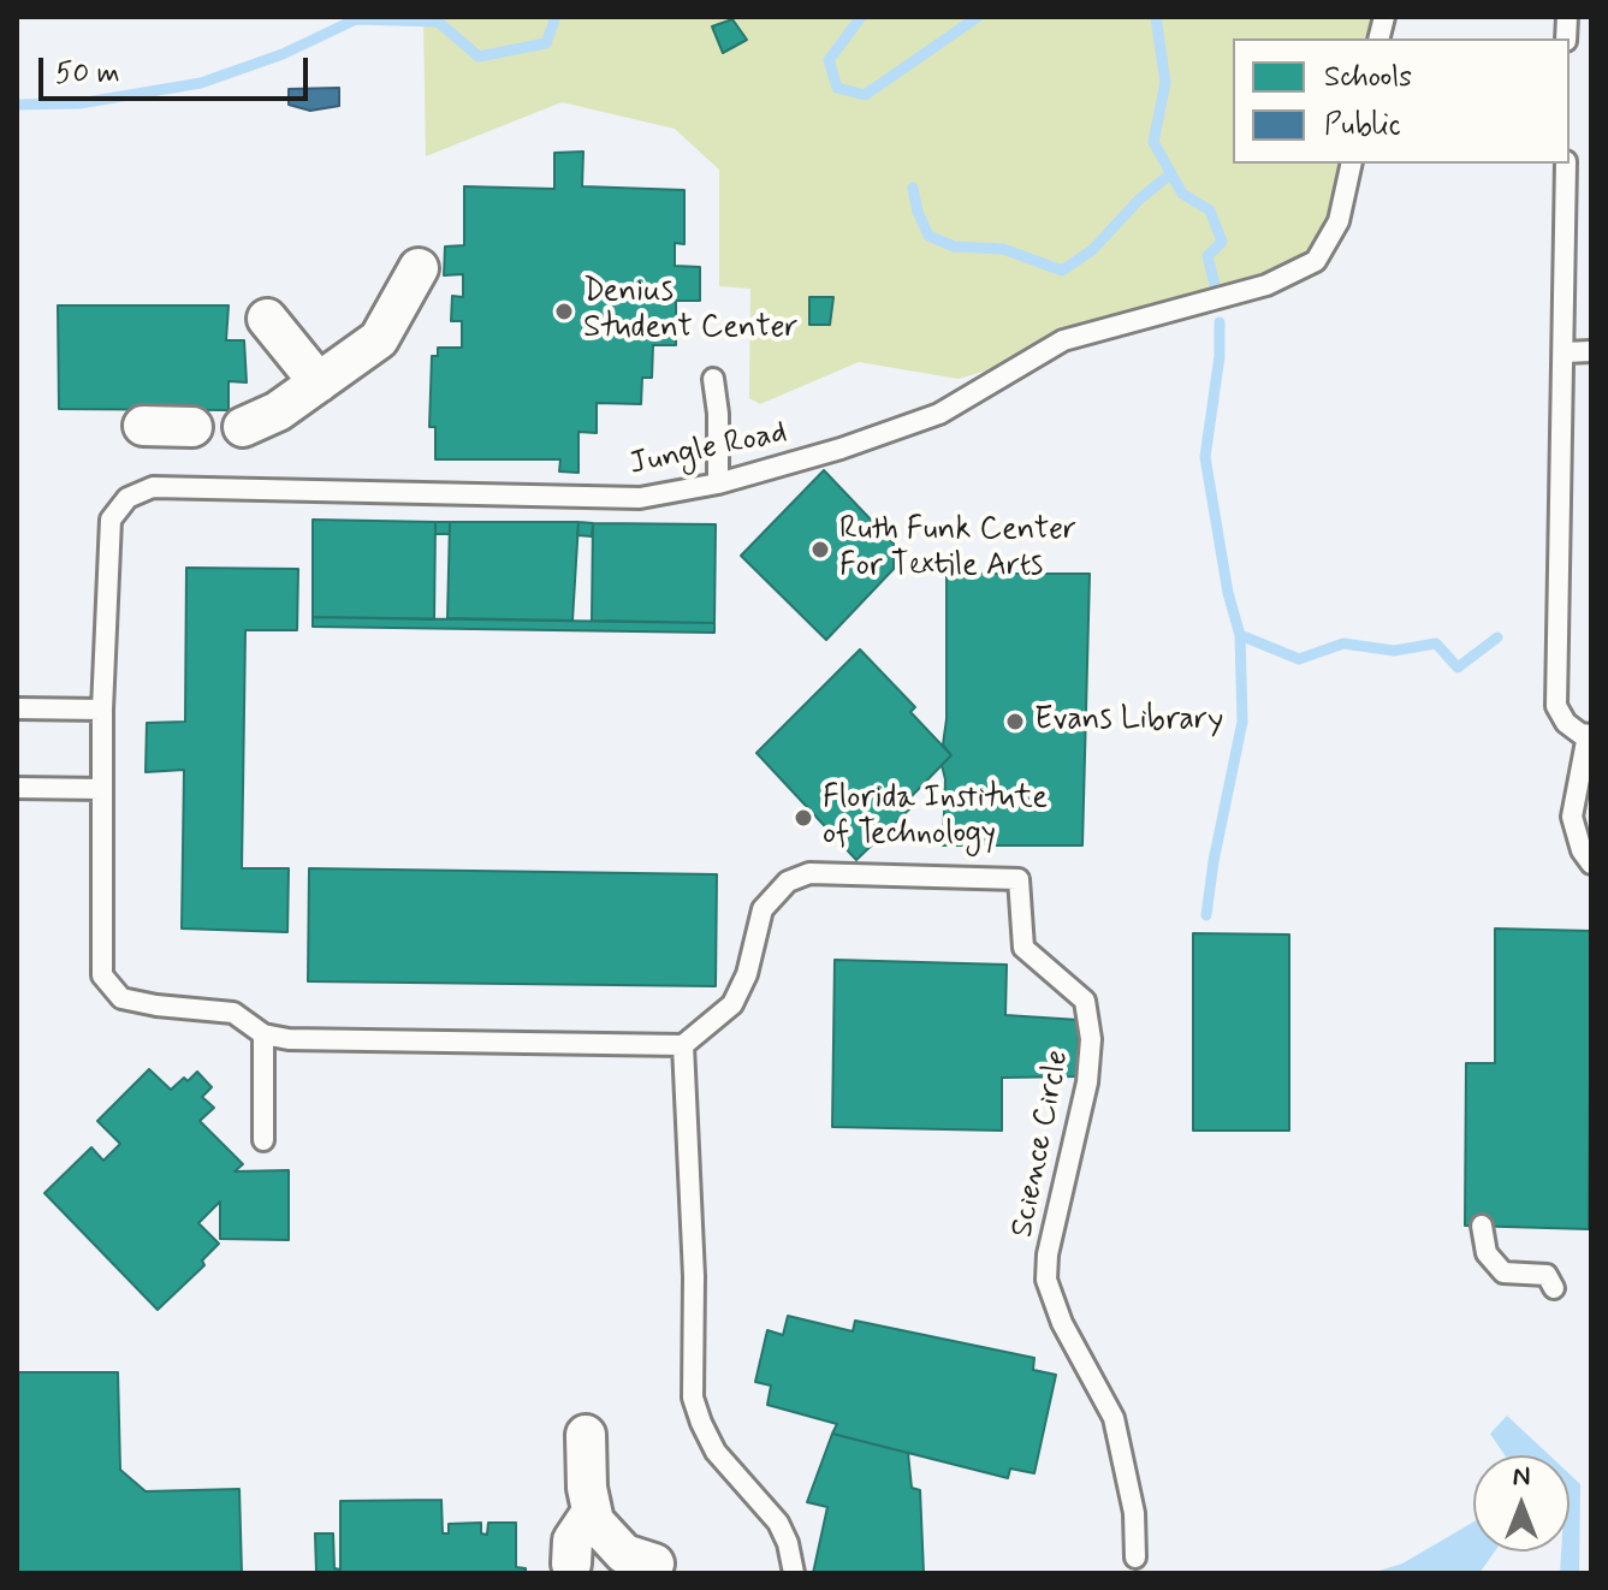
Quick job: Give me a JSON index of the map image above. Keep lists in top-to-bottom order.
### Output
{
  "streets": {
    "lane": ["Jungle Road", "Science Circle"]
  },
  "places": [
    "Denius Student Center",
    "Ruth Funk Center For Textile Arts",
    "Evans Library",
    "Florida Institute of Technology"
  ],
  "legend": ["Schools", "Public"],
  "scale_bar": "50 m",
  "north": "top"
}
